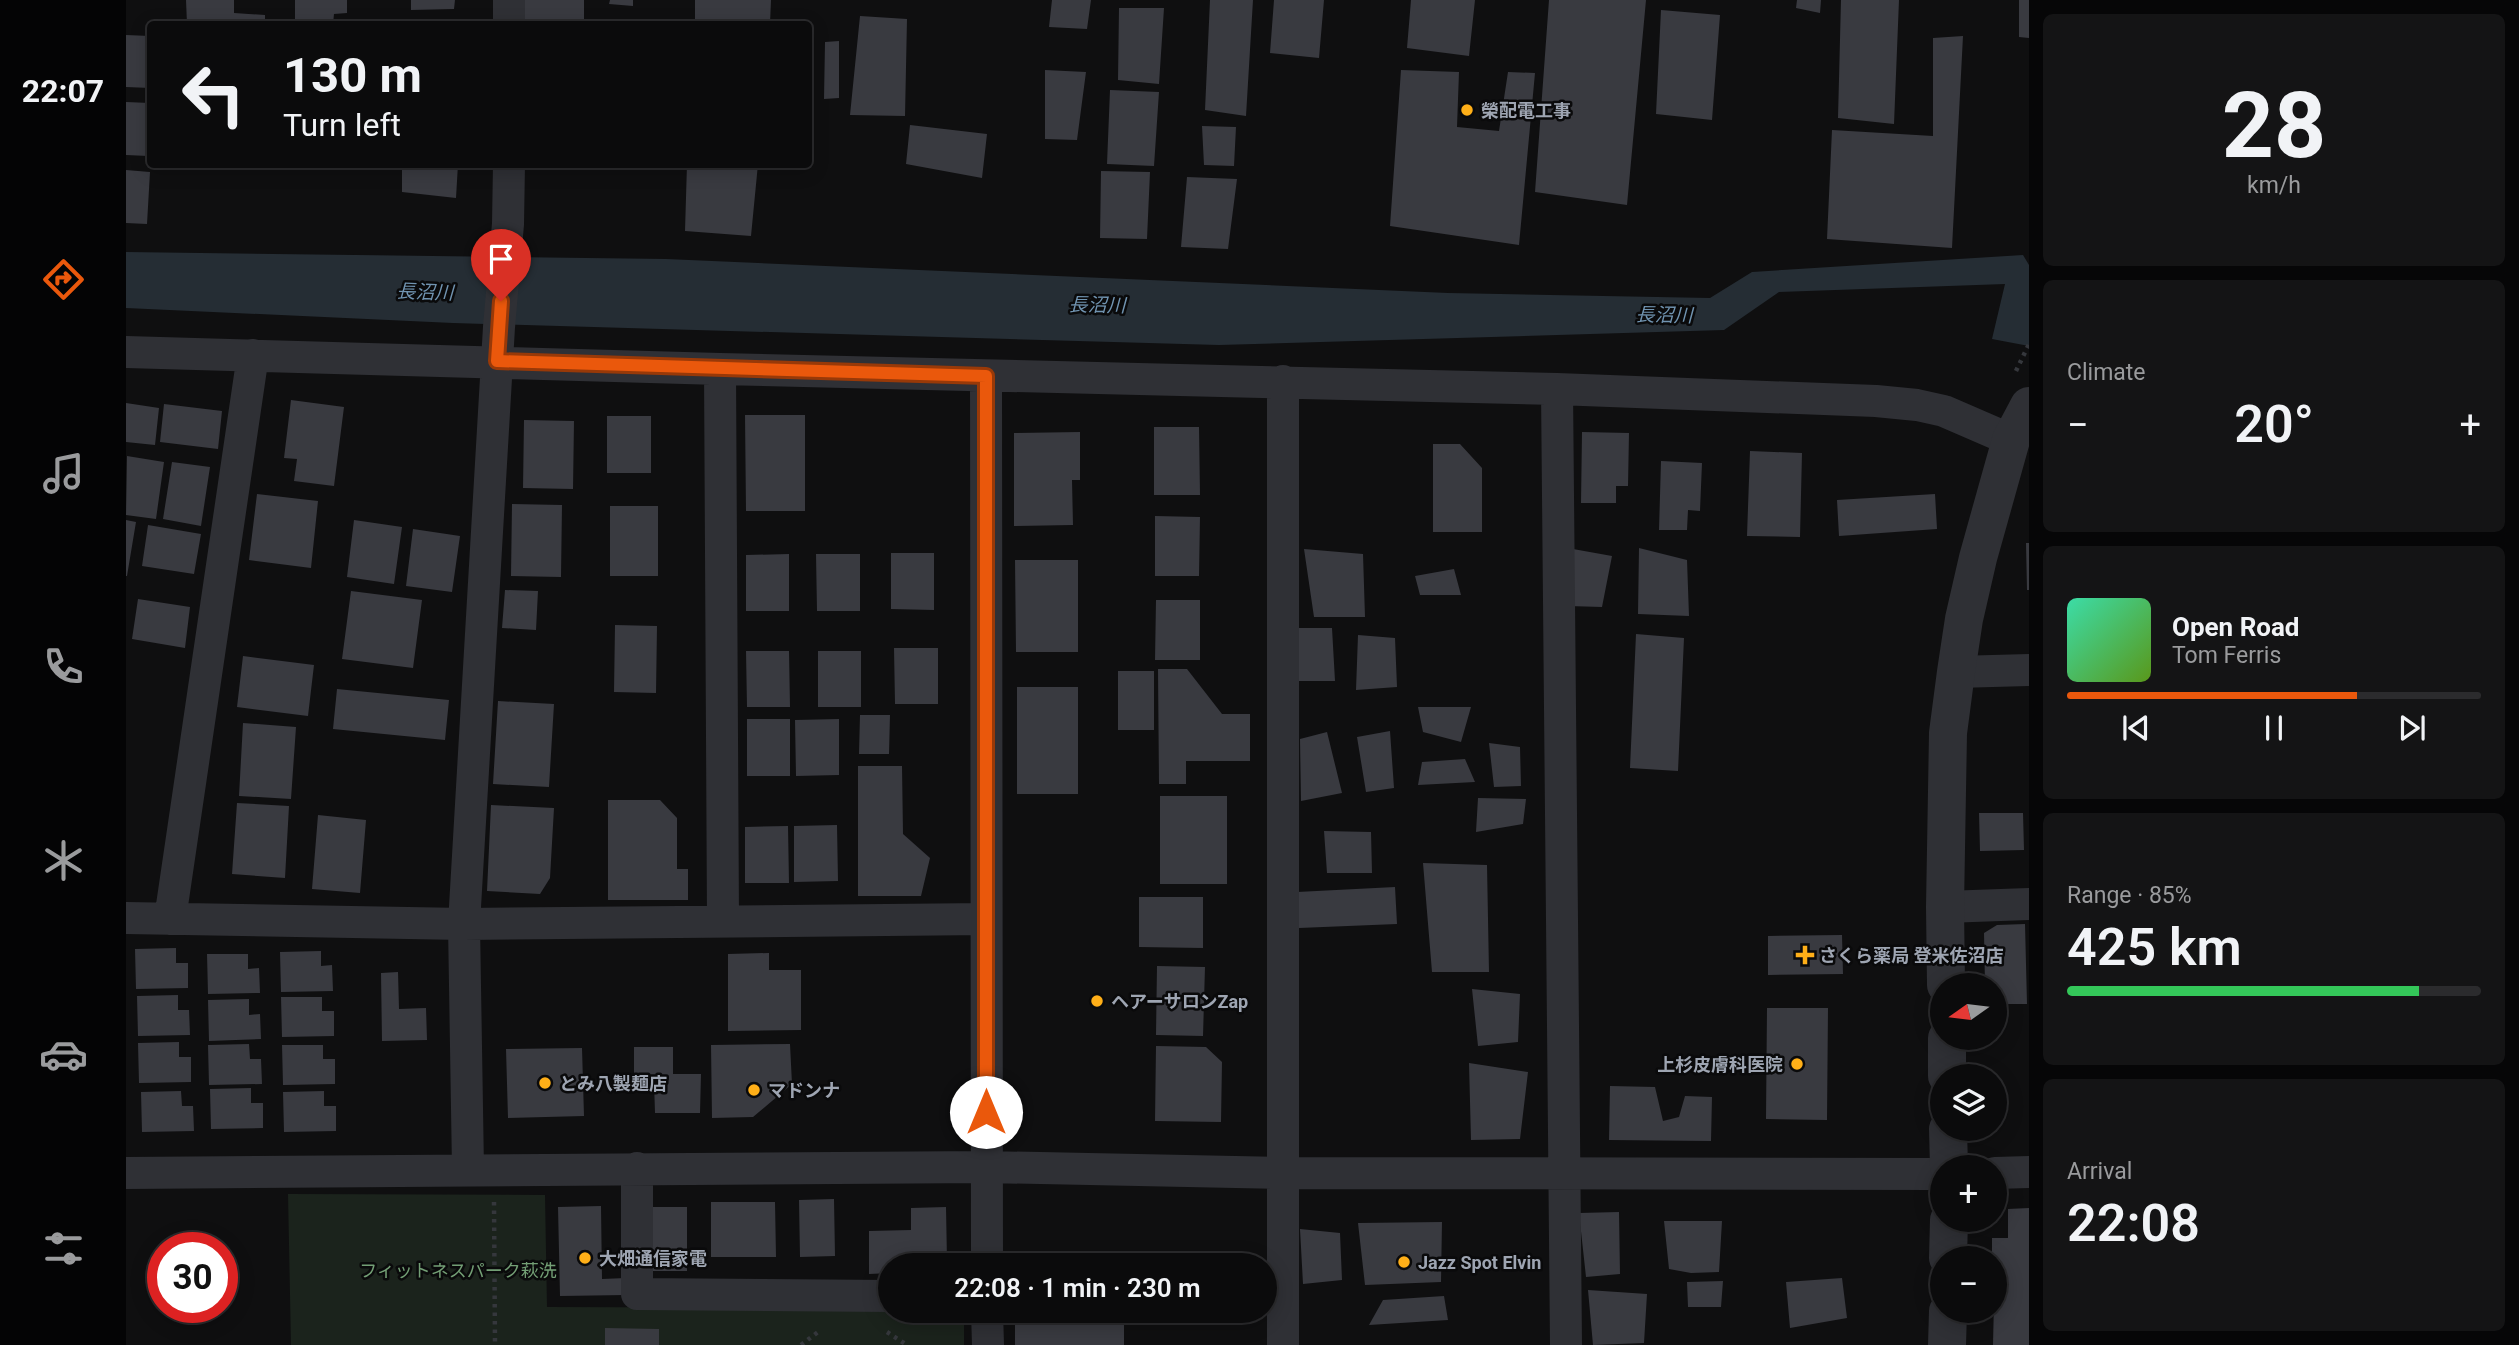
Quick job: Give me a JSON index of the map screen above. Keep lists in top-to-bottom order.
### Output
{
  "water": ["長沼川"],
  "parks": ["フィットネスパーク萩洗"],
  "places": {
    "other": [
      "榮配電工事",
      "ヘアーサロンZap",
      "上杉皮膚科医院",
      "とみ八製麺店",
      "マドンナ",
      "大畑通信家電",
      "Jazz Spot Elvin"
    ],
    "health": ["さくら薬局 登米佐沼店"]
  },
  "north": "left",
  "page": {
    "tabs": "22:07",
    "tile": [
      ["28", "km/h"],
      "Climate",
      ["Range · 85%", "425 km"],
      ["Arrival", "22:08"]
    ],
    "turn": ["130 m", "Turn left"],
    "heat": ["−", "20°", "+"],
    "song": ["Open Road", "Tom Ferris"],
    "map_buttons": ["+", "−"],
    "limit": "30",
    "trip": "22:08 · 1 min · 230 m"
  }
}
